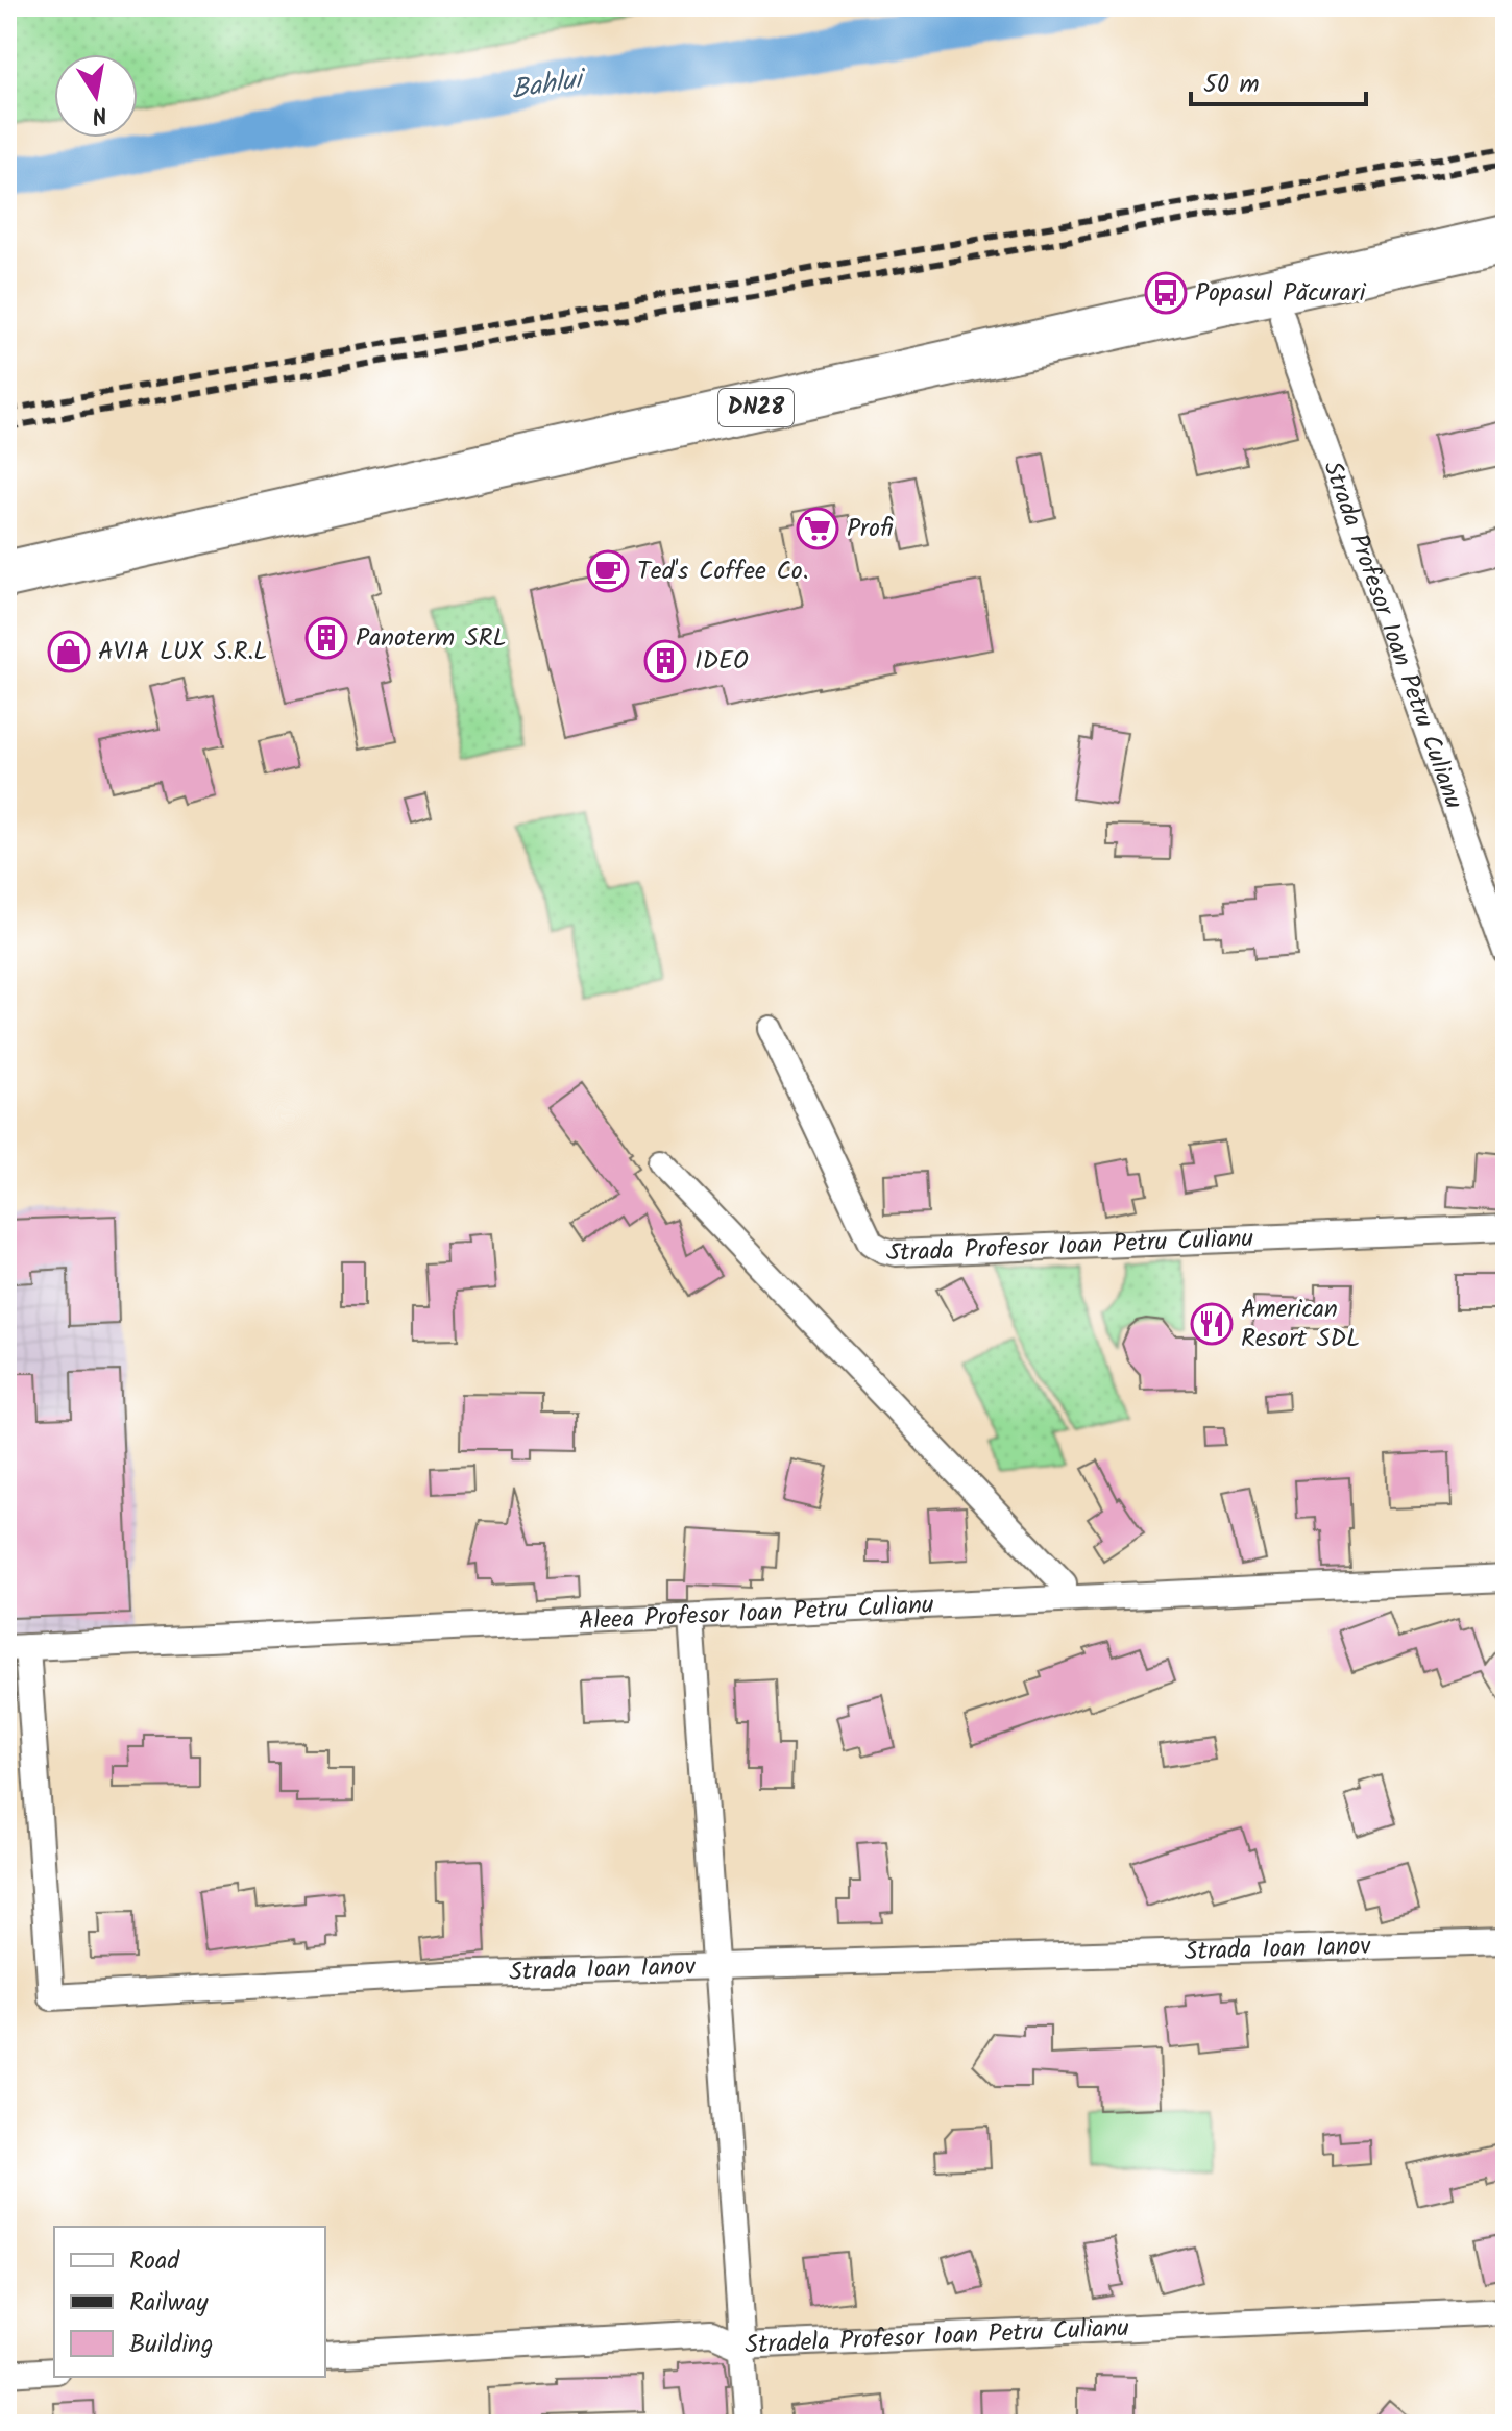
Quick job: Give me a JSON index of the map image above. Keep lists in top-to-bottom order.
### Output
{
  "streets": {
    "highway": ["DN28"],
    "street": [
      "Strada Profesor Ioan Petru Culianu",
      "Aleea Profesor Ioan Petru Culianu",
      "Strada Ioan Ianov",
      "Stradela Profesor Ioan Petru Culianu"
    ]
  },
  "crossings": [
    ["DN28", "Strada Profesor Ioan Petru Culianu"],
    ["Aleea Profesor Ioan Petru Culianu", "Strada Ioan Ianov"]
  ],
  "water": ["Bahlui"],
  "places": {
    "bus stop": ["Popasul Păcurari"],
    "supermarket": ["Profi"],
    "cafe": ["Ted's Coffee Co."],
    "building": ["Panoterm SRL", "IDEO"],
    "shop": ["AVIA LUX S.R.L"],
    "restaurant": ["American Resort SDL"]
  },
  "legend": ["Road", "Railway", "Building"],
  "scale_bar": "50 m",
  "north": "bottom"
}
